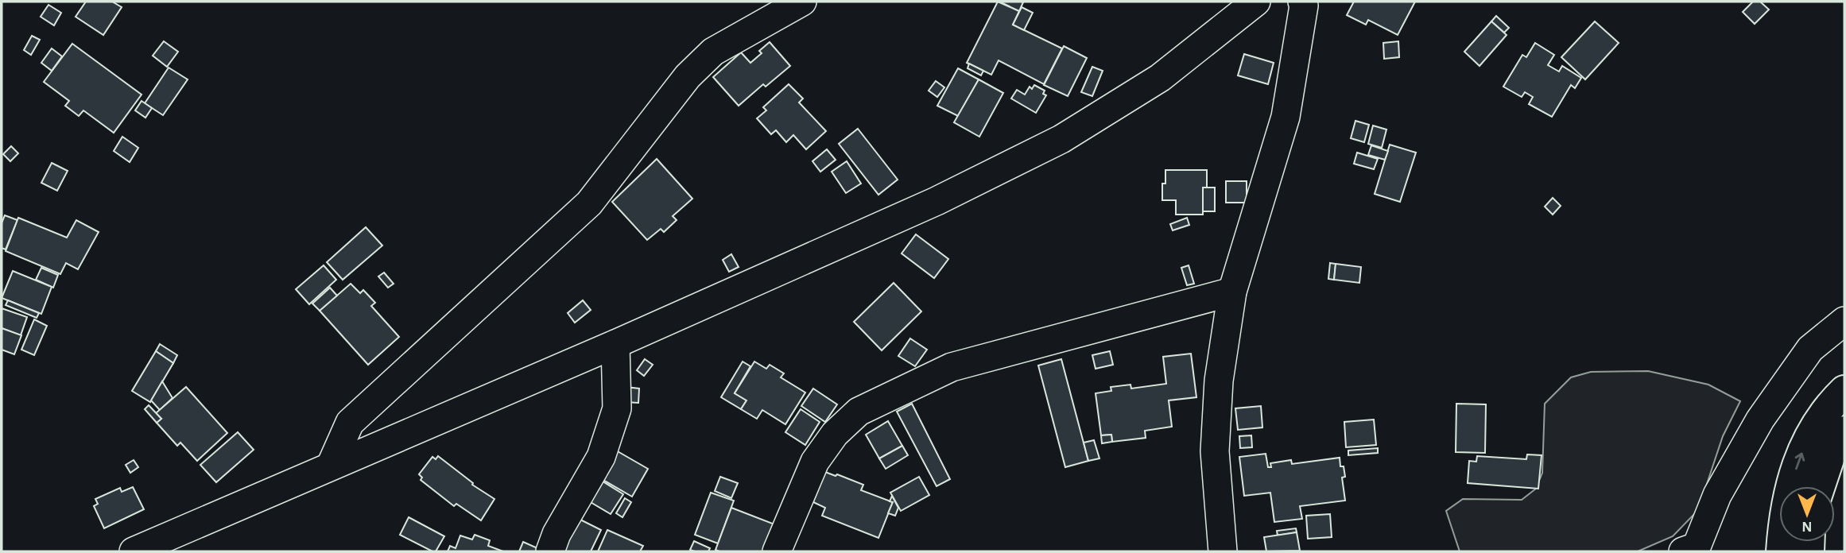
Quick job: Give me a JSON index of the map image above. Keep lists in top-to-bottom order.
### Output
{
  "north": "bottom"
}
